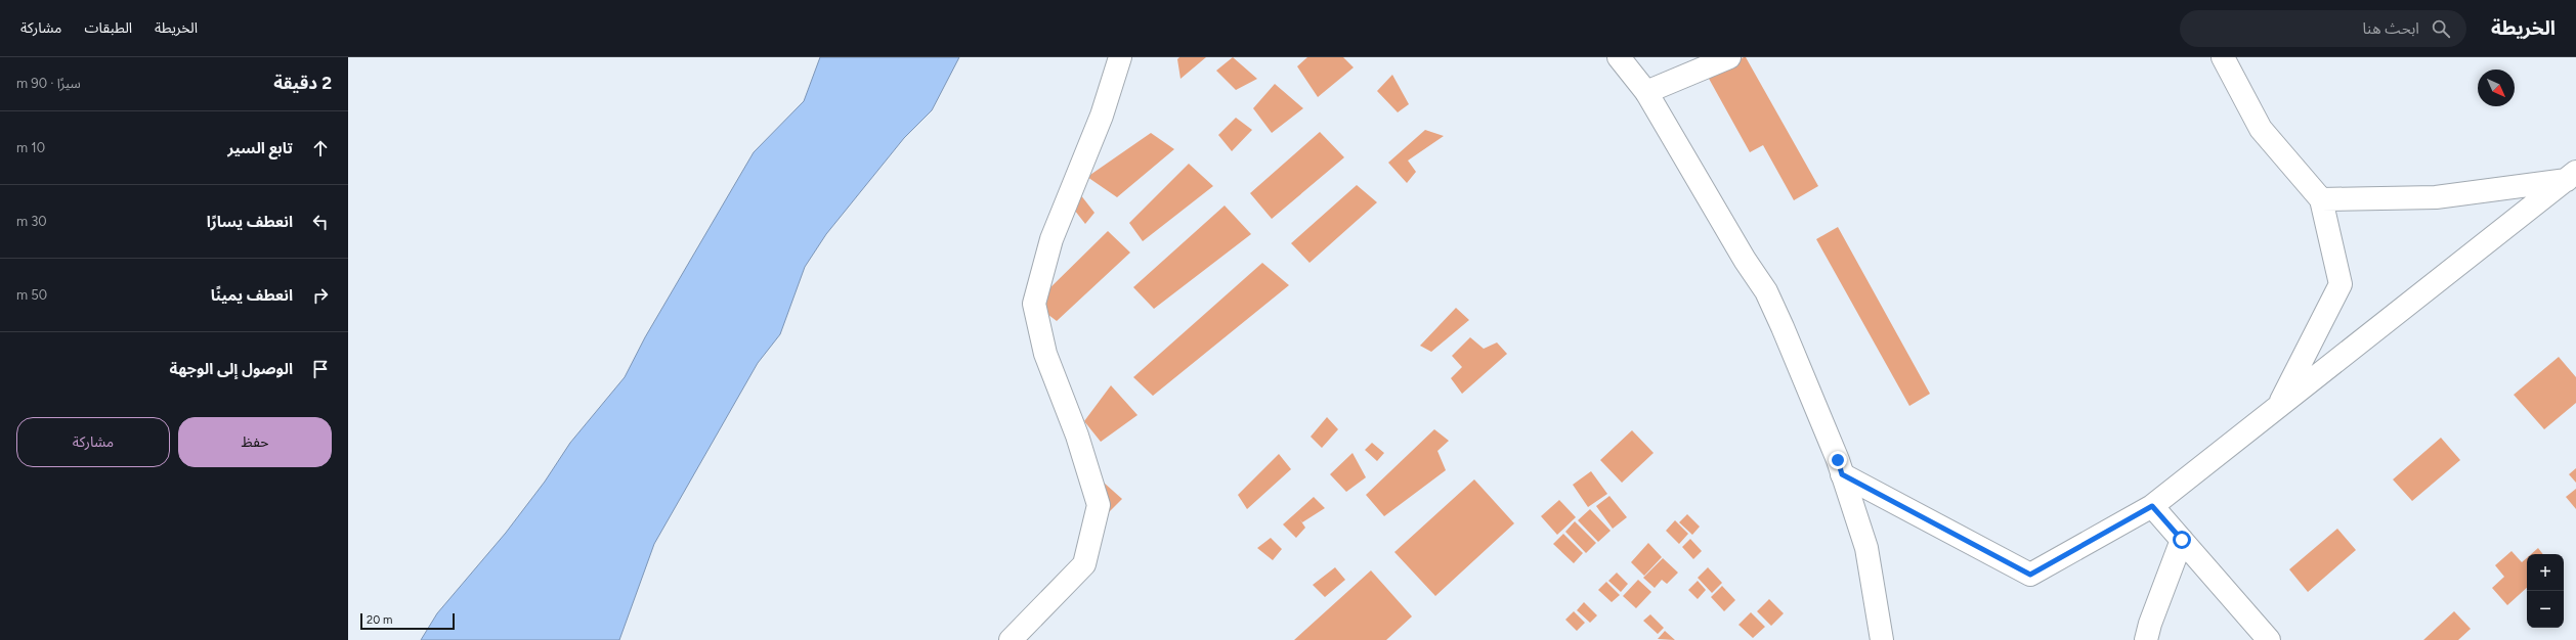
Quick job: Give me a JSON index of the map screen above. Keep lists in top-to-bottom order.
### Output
{
  "scale_bar": "20 m",
  "north": "bottom right",
  "page": {
    "header": "الخريطة",
    "search": "ابحث هنا",
    "nav": ["الخريطة", "الطبقات", "مشاركة"],
    "heading": ["2 دقيقة", "سيرًا · 90 m"],
    "list": [
      ["تابع السير", "10 m"],
      ["انعطف يسارًا", "30 m"],
      ["انعطف يمينًا", "50 m"],
      "الوصول إلى الوجهة"
    ],
    "buttons": ["حفظ", "مشاركة"],
    "map_buttons": ["+", "−"],
    "scale": "20 m"
  }
}
